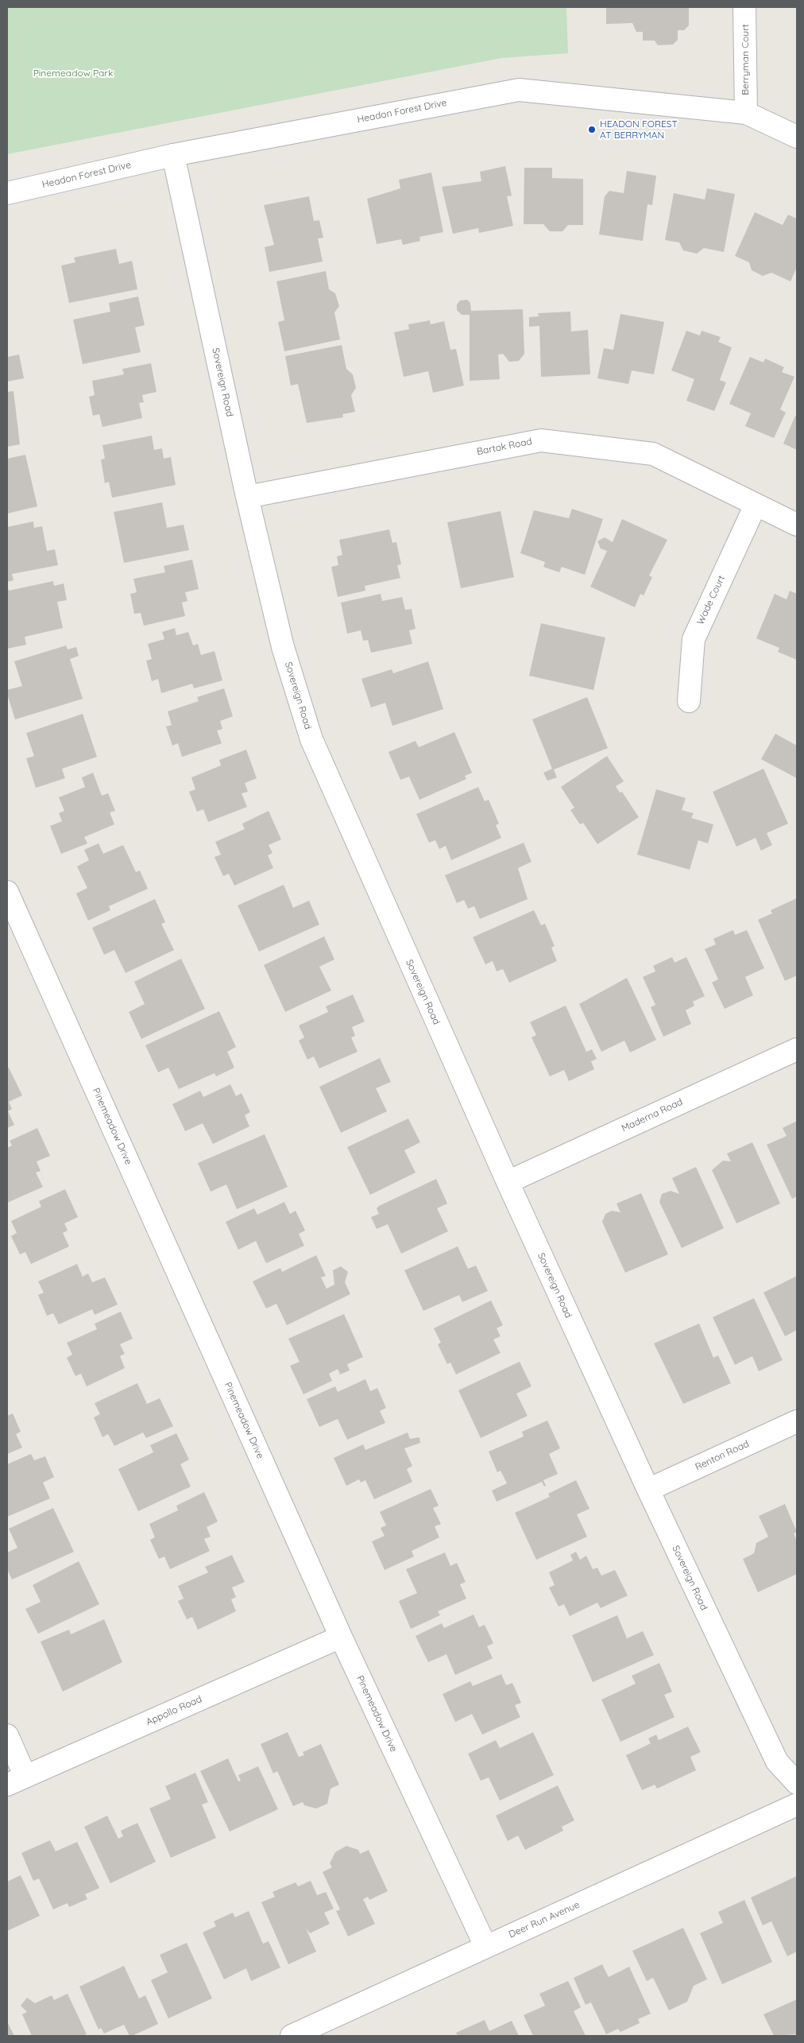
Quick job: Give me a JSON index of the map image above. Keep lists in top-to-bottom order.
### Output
{
  "streets": {
    "street": [
      "Berryman Court",
      "Headon Forest Drive",
      "Sovereign Road",
      "Bartok Road",
      "Wade Court",
      "Maderna Road",
      "Pinemeadow Drive",
      "Renton Road",
      "Appollo Road",
      "Deer Run Avenue"
    ]
  },
  "crossings": [
    ["Berryman Court", "Headon Forest Drive"],
    ["Headon Forest Drive", "Sovereign Road"],
    ["Sovereign Road", "Bartok Road"],
    ["Sovereign Road", "Maderna Road"],
    ["Sovereign Road", "Renton Road"],
    ["Bartok Road", "Wade Court"],
    ["Pinemeadow Drive", "Appollo Road"],
    ["Pinemeadow Drive", "Deer Run Avenue"]
  ],
  "parks": ["Pinemeadow Park"],
  "places": ["HEADON FOREST AT BERRYMAN"]
}
